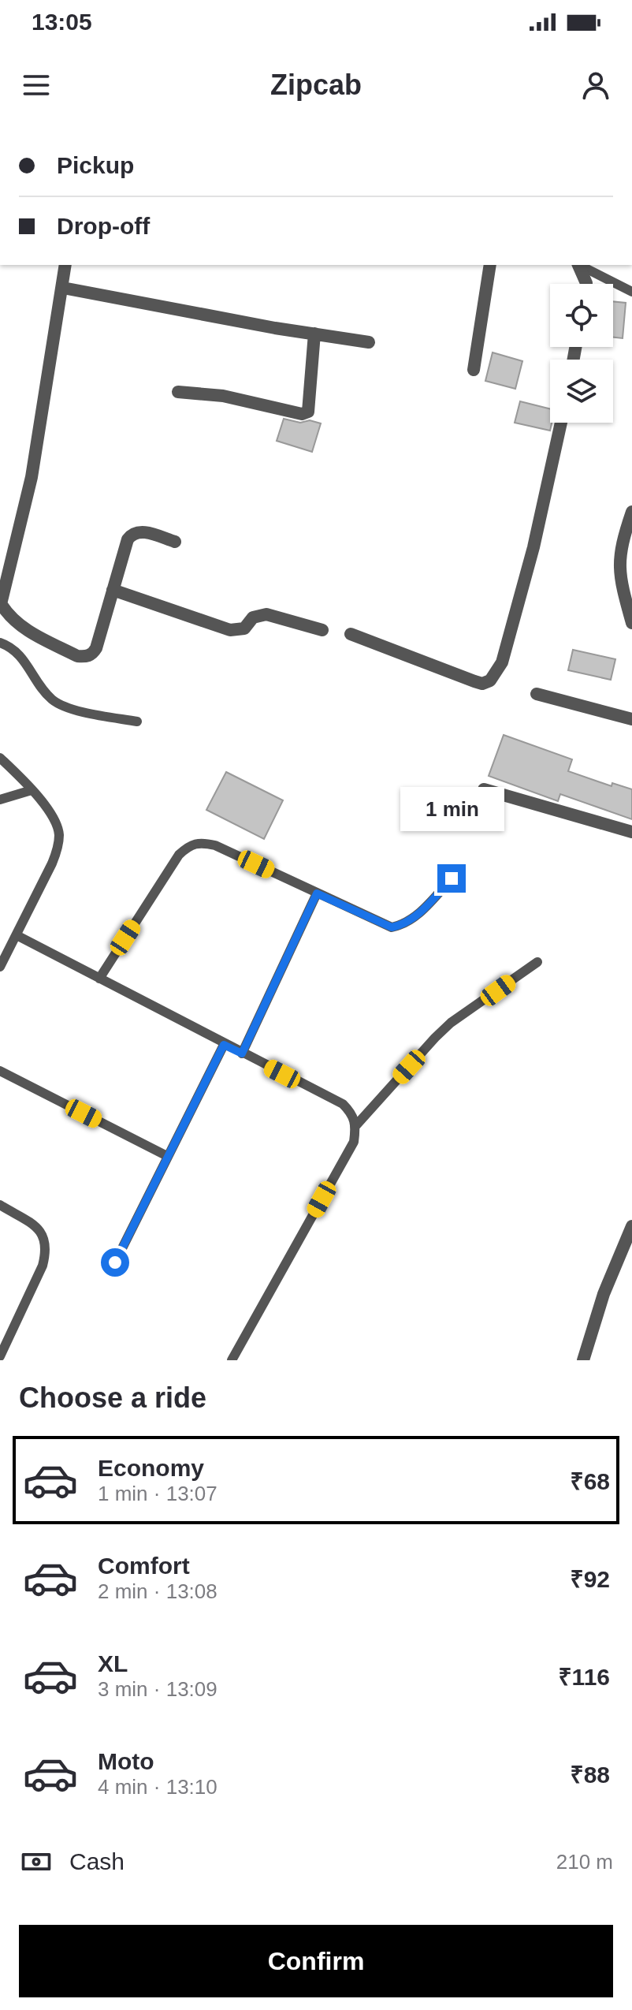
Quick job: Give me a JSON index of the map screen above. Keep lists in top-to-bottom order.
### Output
{
  "page": {
    "status": "13:05",
    "header": "Zipcab",
    "banner": ["Pickup", "Drop-off"],
    "bubble": "1 min",
    "heading": "Choose a ride",
    "list": [
      {
        "name": "Economy",
        "note": "1 min · 13:07",
        "value": "₹68"
      },
      {
        "name": "Comfort",
        "note": "2 min · 13:08",
        "value": "₹92"
      },
      {
        "name": "XL",
        "note": "3 min · 13:09",
        "value": "₹116"
      },
      {
        "name": "Moto",
        "note": "4 min · 13:10",
        "value": "₹88"
      }
    ],
    "pay": ["Cash", "210 m"],
    "buttons": "Confirm"
  }
}
